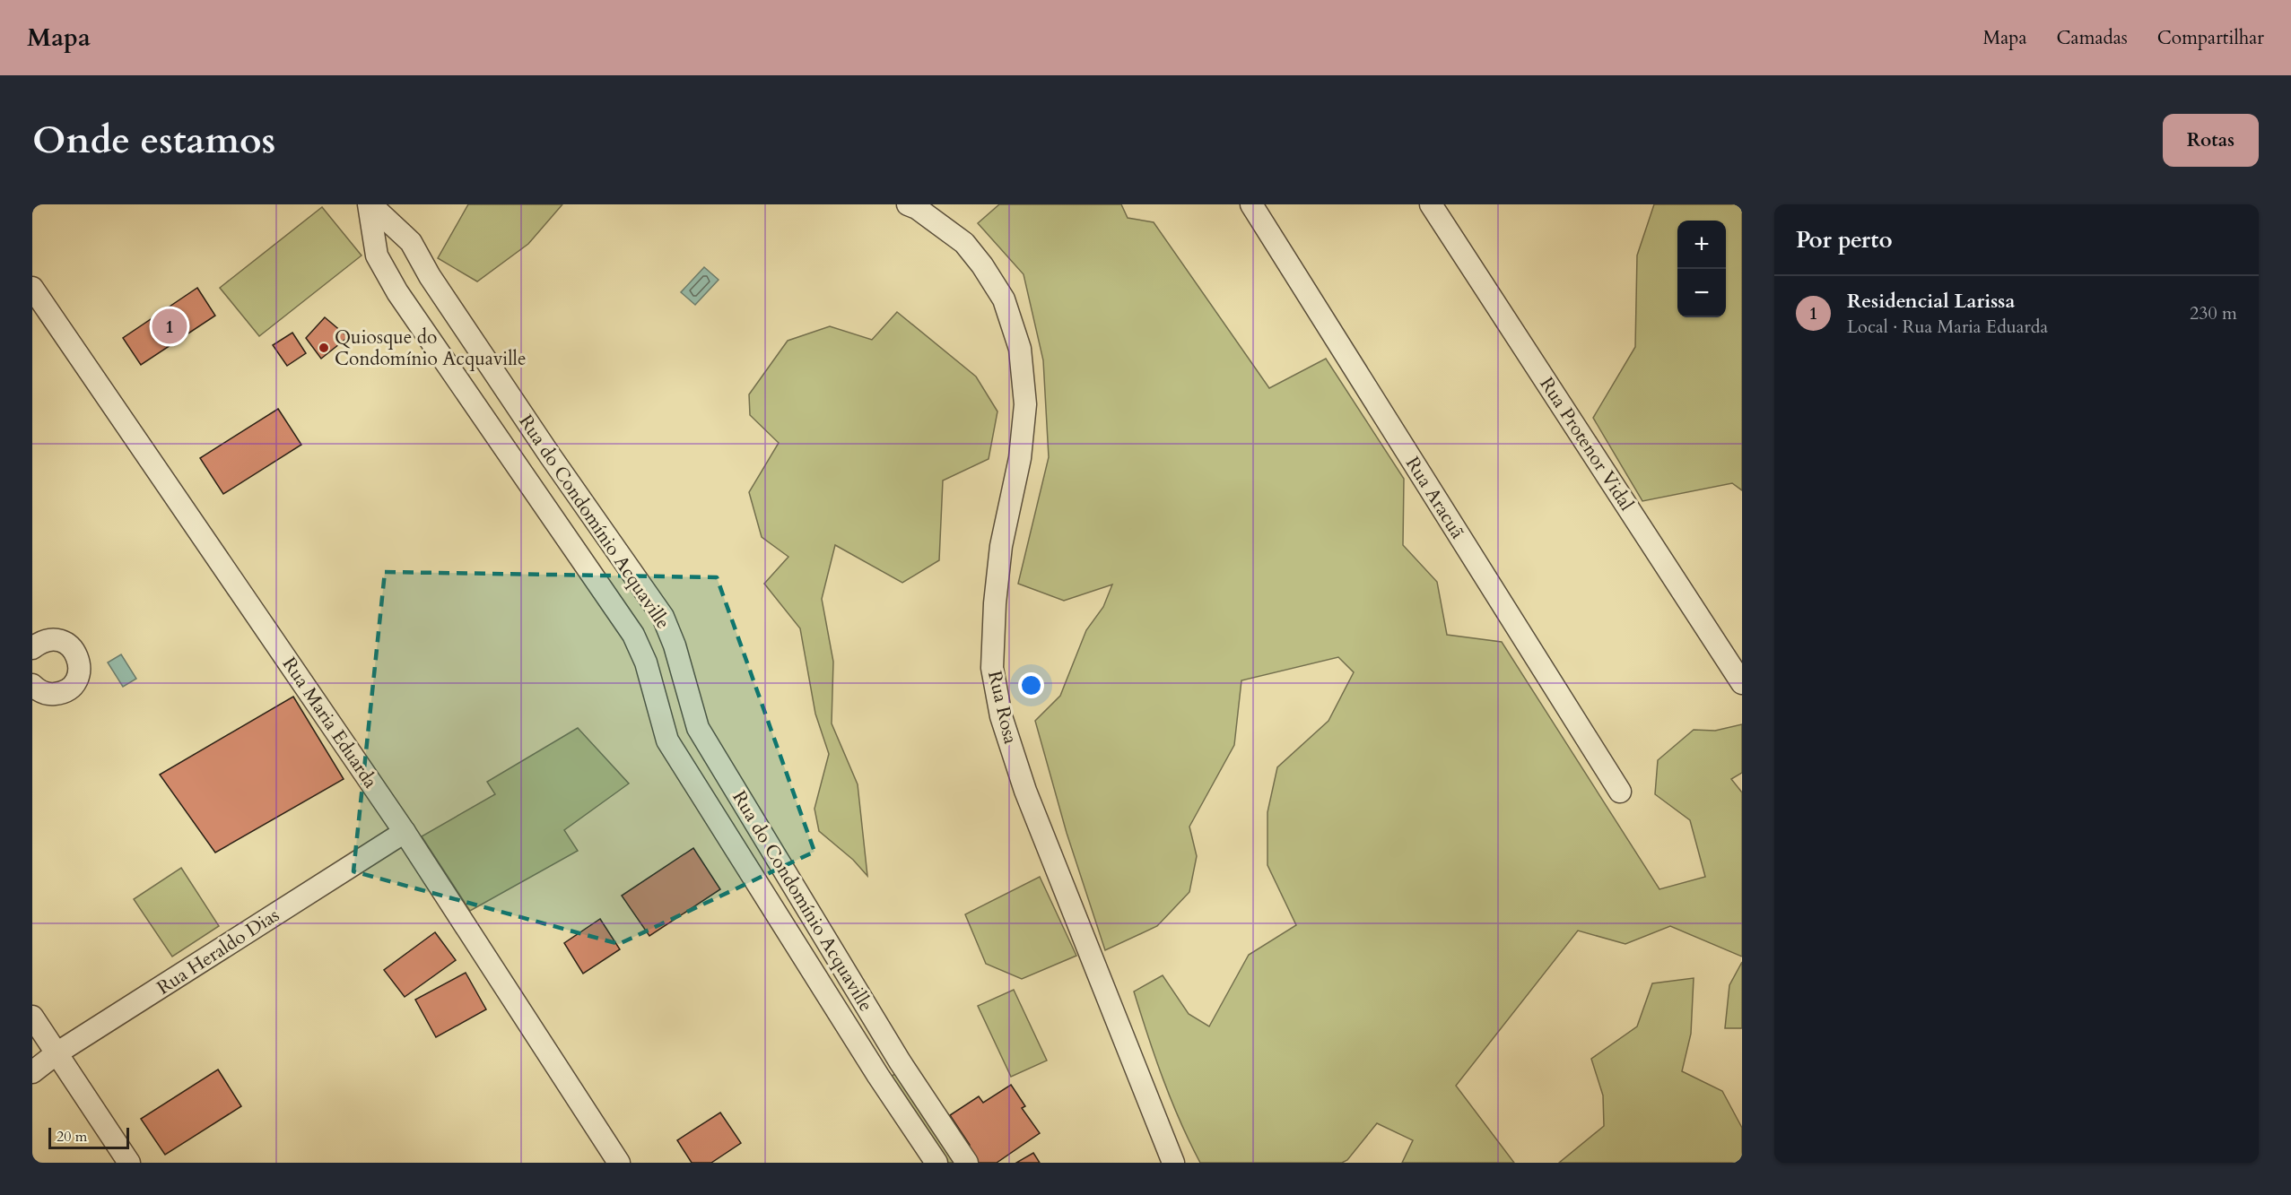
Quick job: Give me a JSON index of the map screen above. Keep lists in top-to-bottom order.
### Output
{
  "streets": {
    "street": [
      "Rua Protenor Vidal",
      "Rua Aracuã",
      "Rua do Condomínio Acquaville",
      "Rua Rosa",
      "Rua Maria Eduarda",
      "Rua Heraldo Dias"
    ]
  },
  "crossings": [
    ["Rua Maria Eduarda", "Rua Heraldo Dias"]
  ],
  "places": ["Quiosque do Condomínio Acquaville"],
  "scale_bar": "20 m",
  "page": {
    "header": "Mapa",
    "nav": ["Mapa", "Camadas", "Compartilhar"],
    "buttons": "Rotas",
    "title": "Onde estamos",
    "heading": "Por perto",
    "map_buttons": ["+", "−"],
    "list": [
      {
        "mark": "1",
        "name": "Residencial Larissa",
        "note": "Local · Rua Maria Eduarda",
        "value": "230 m"
      }
    ],
    "pins": "1",
    "scale": "20 m"
  }
}
